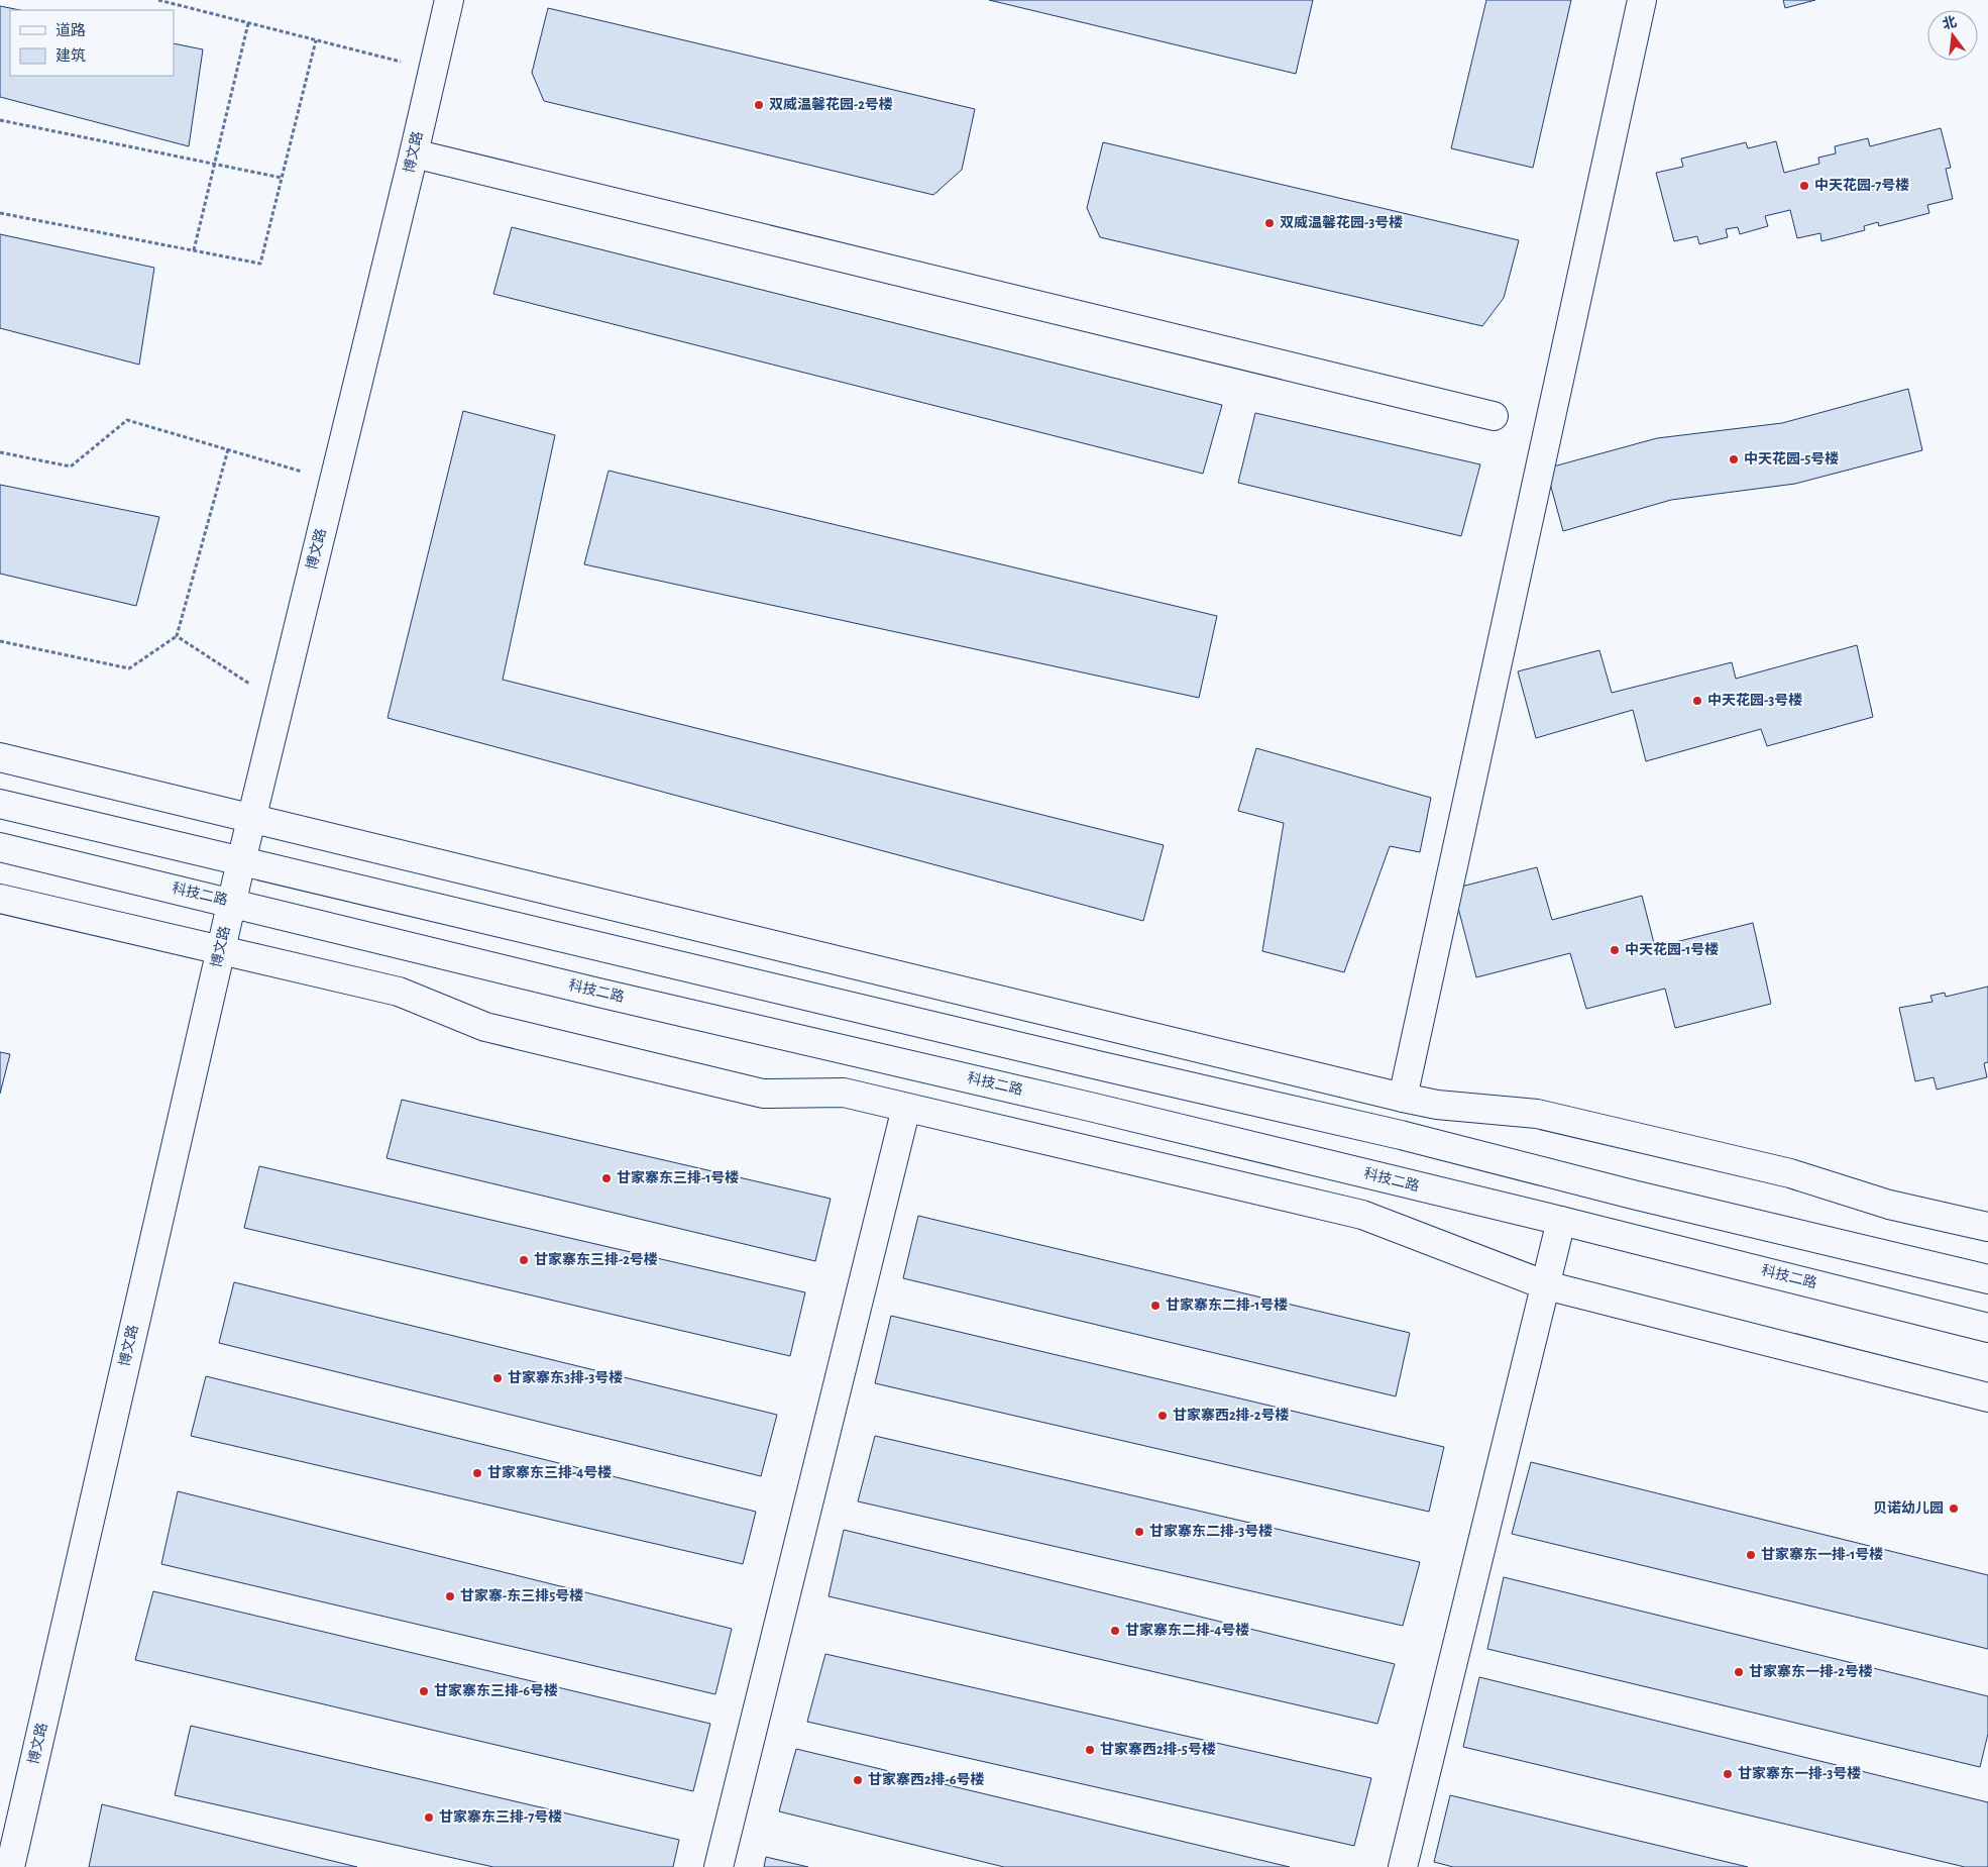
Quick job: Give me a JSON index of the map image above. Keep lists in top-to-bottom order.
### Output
{
  "streets": {
    "street": ["博文路", "科技二路"]
  },
  "crossings": [
    ["博文路", "科技二路"]
  ],
  "places": [
    "双威温馨花园-2号楼",
    "中天花园-7号楼",
    "双威温馨花园-3号楼",
    "中天花园-5号楼",
    "中天花园-3号楼",
    "中天花园-1号楼",
    "甘家寨东三排-1号楼",
    "甘家寨东三排-2号楼",
    "甘家寨东二排-1号楼",
    "甘家寨东3排-3号楼",
    "甘家寨西2排-2号楼",
    "甘家寨东三排-4号楼",
    "贝诺幼儿园",
    "甘家寨东二排-3号楼",
    "甘家寨东一排-1号楼",
    "甘家寨-东三排5号楼",
    "甘家寨东二排-4号楼",
    "甘家寨东一排-2号楼",
    "甘家寨东三排-6号楼",
    "甘家寨西2排-5号楼",
    "甘家寨东一排-3号楼",
    "甘家寨西2排-6号楼",
    "甘家寨东三排-7号楼"
  ],
  "legend": ["道路", "建筑"],
  "north": "top"
}
